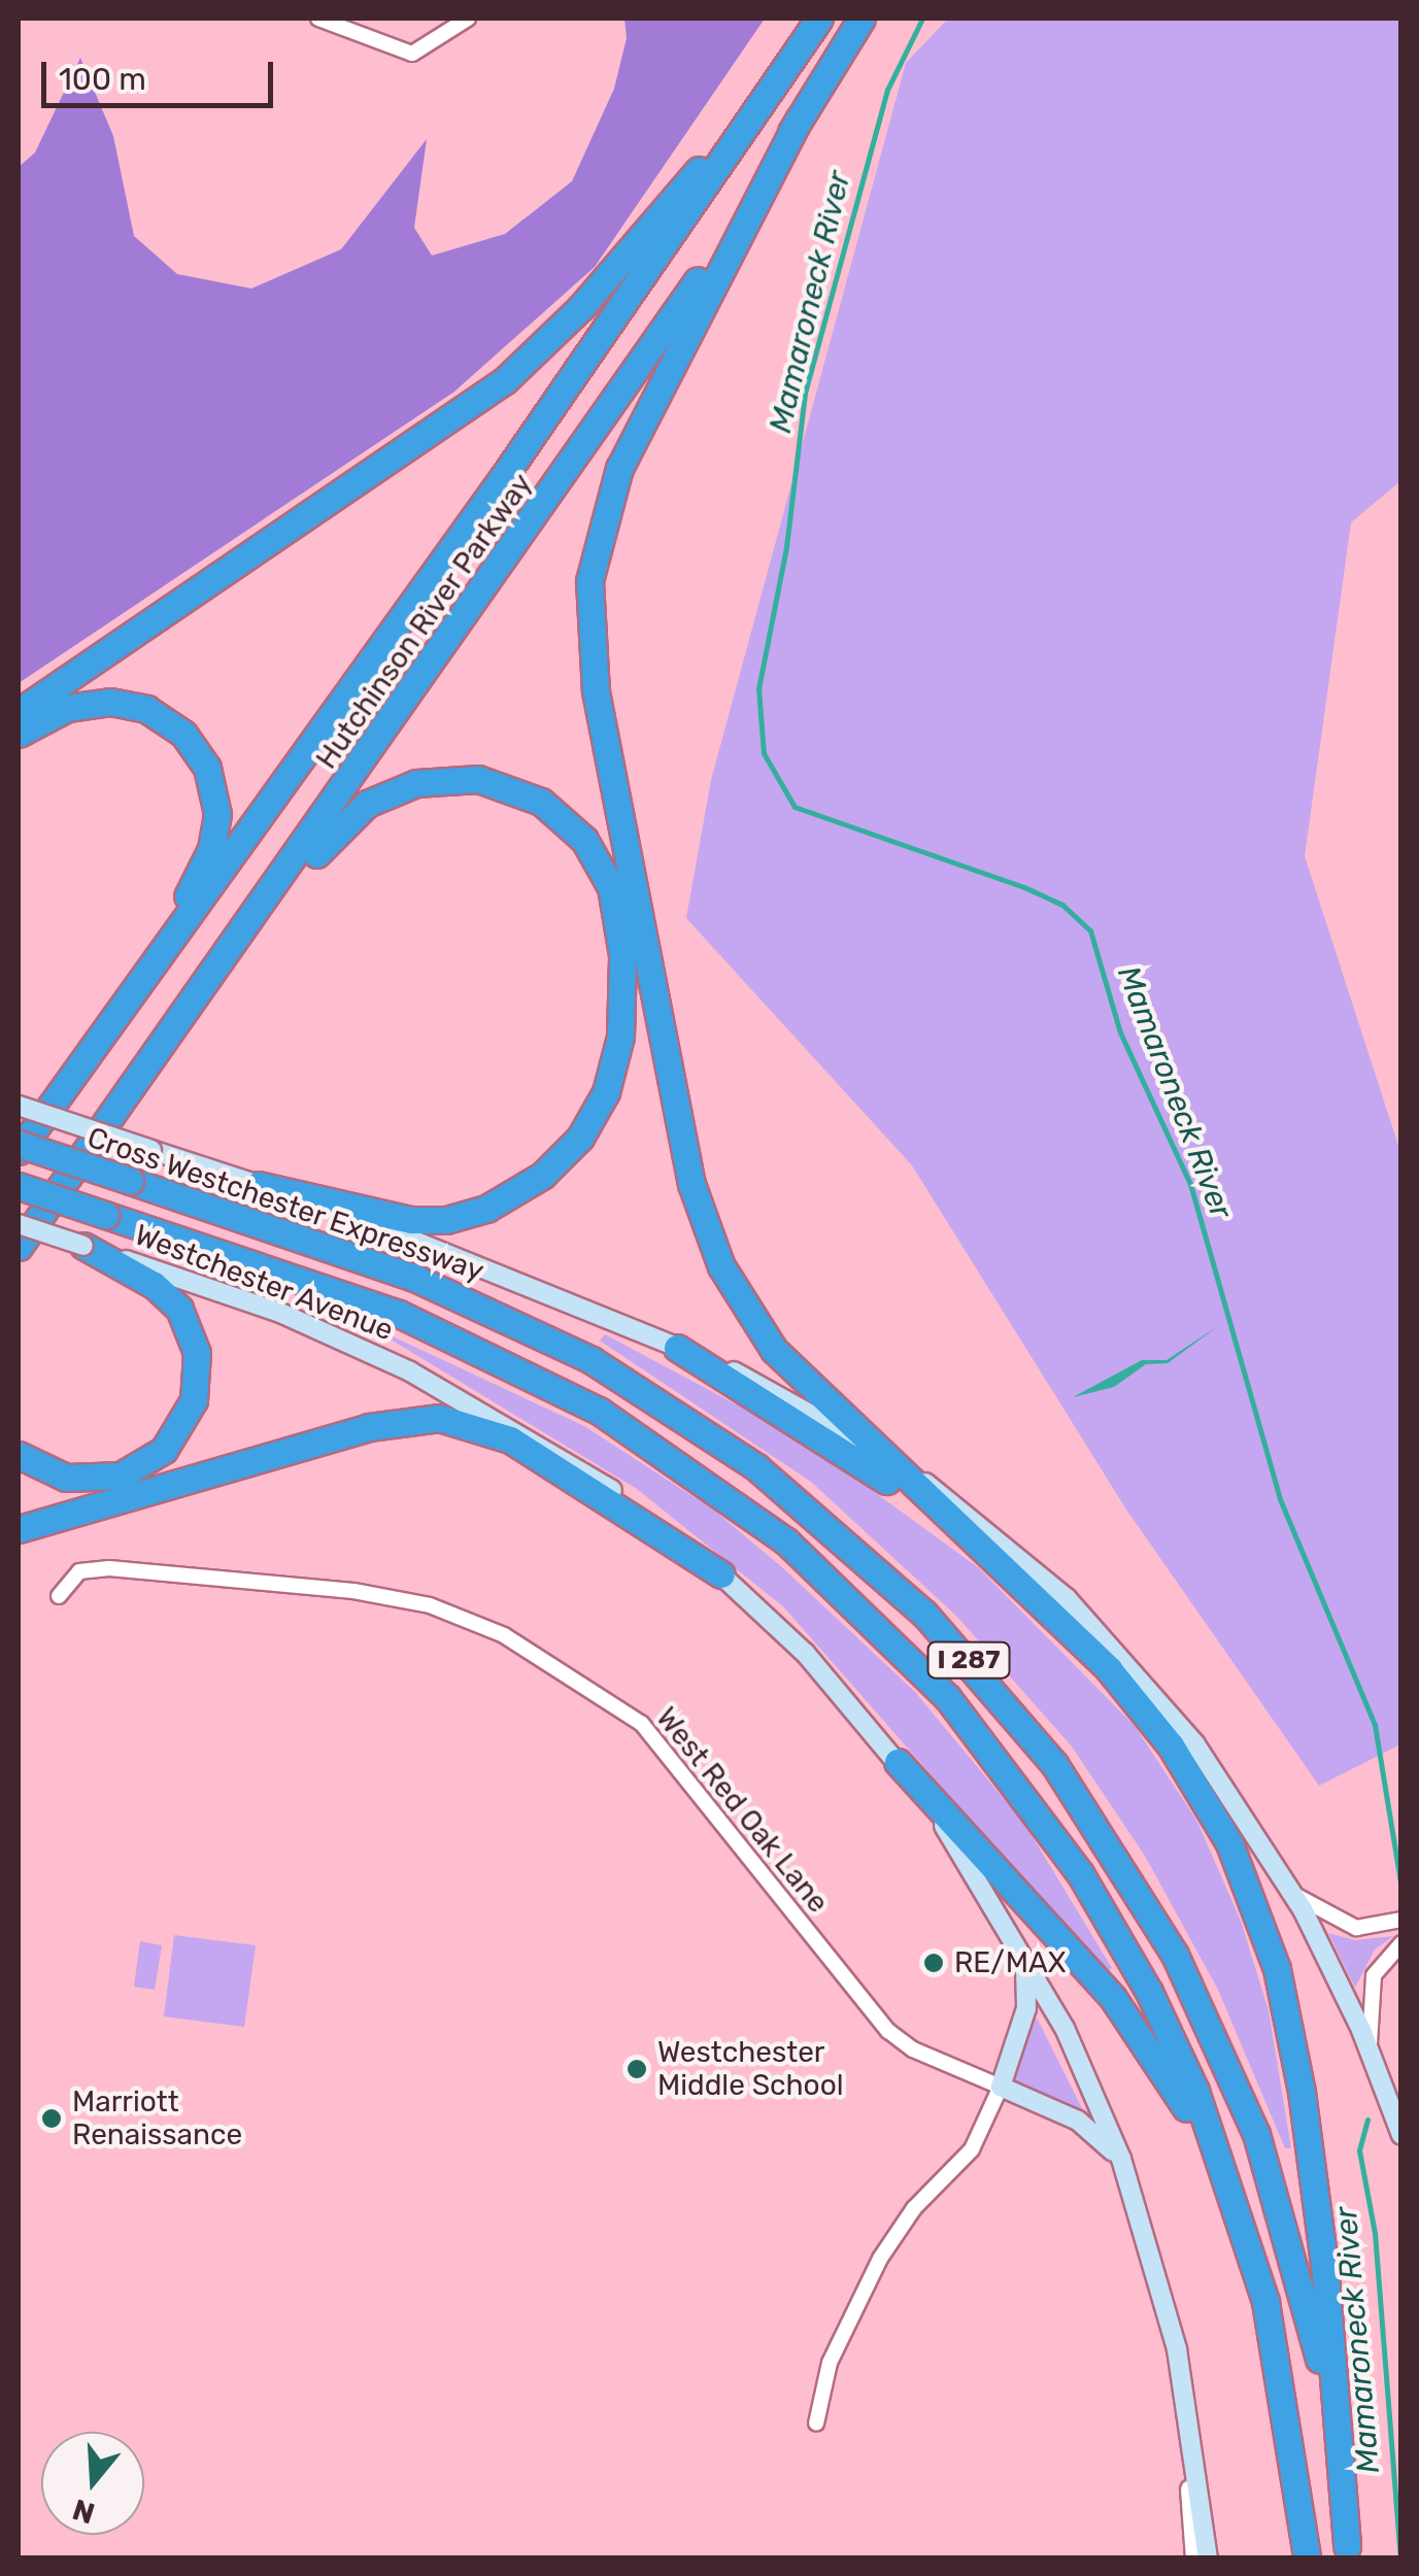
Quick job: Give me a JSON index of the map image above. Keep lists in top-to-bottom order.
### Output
{
  "streets": {
    "highway": ["Hutchinson River Parkway", "Cross Westchester Expressway", "I 287"],
    "main road": ["Westchester Avenue"],
    "street": ["West Red Oak Lane"]
  },
  "crossings": [
    ["Hutchinson River Parkway", "Cross Westchester Expressway"]
  ],
  "water": ["Mamaroneck River"],
  "places": ["RE/MAX", "Westchester Middle School", "Marriott Renaissance"],
  "scale_bar": "100 m",
  "north": "bottom"
}
